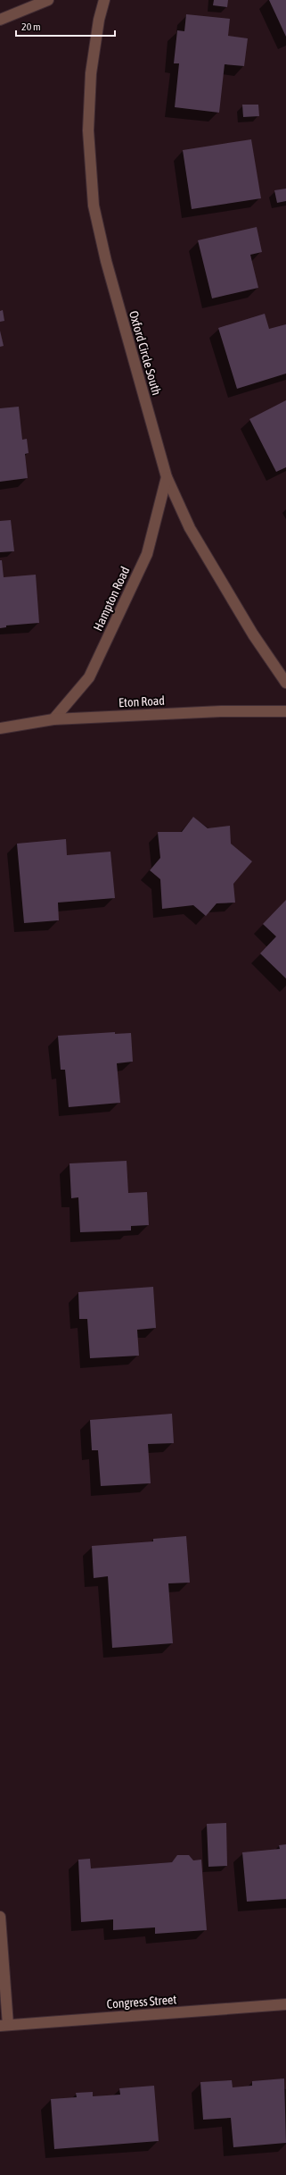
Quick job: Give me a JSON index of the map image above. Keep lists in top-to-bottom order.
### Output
{
  "streets": {
    "street": [
      "Oxford Circle South",
      "Hampton Road",
      "Eton Road",
      "Congress Street"
    ]
  },
  "crossings": [
    ["Oxford Circle South", "Hampton Road"],
    ["Hampton Road", "Eton Road"]
  ],
  "scale_bar": "20 m"
}
